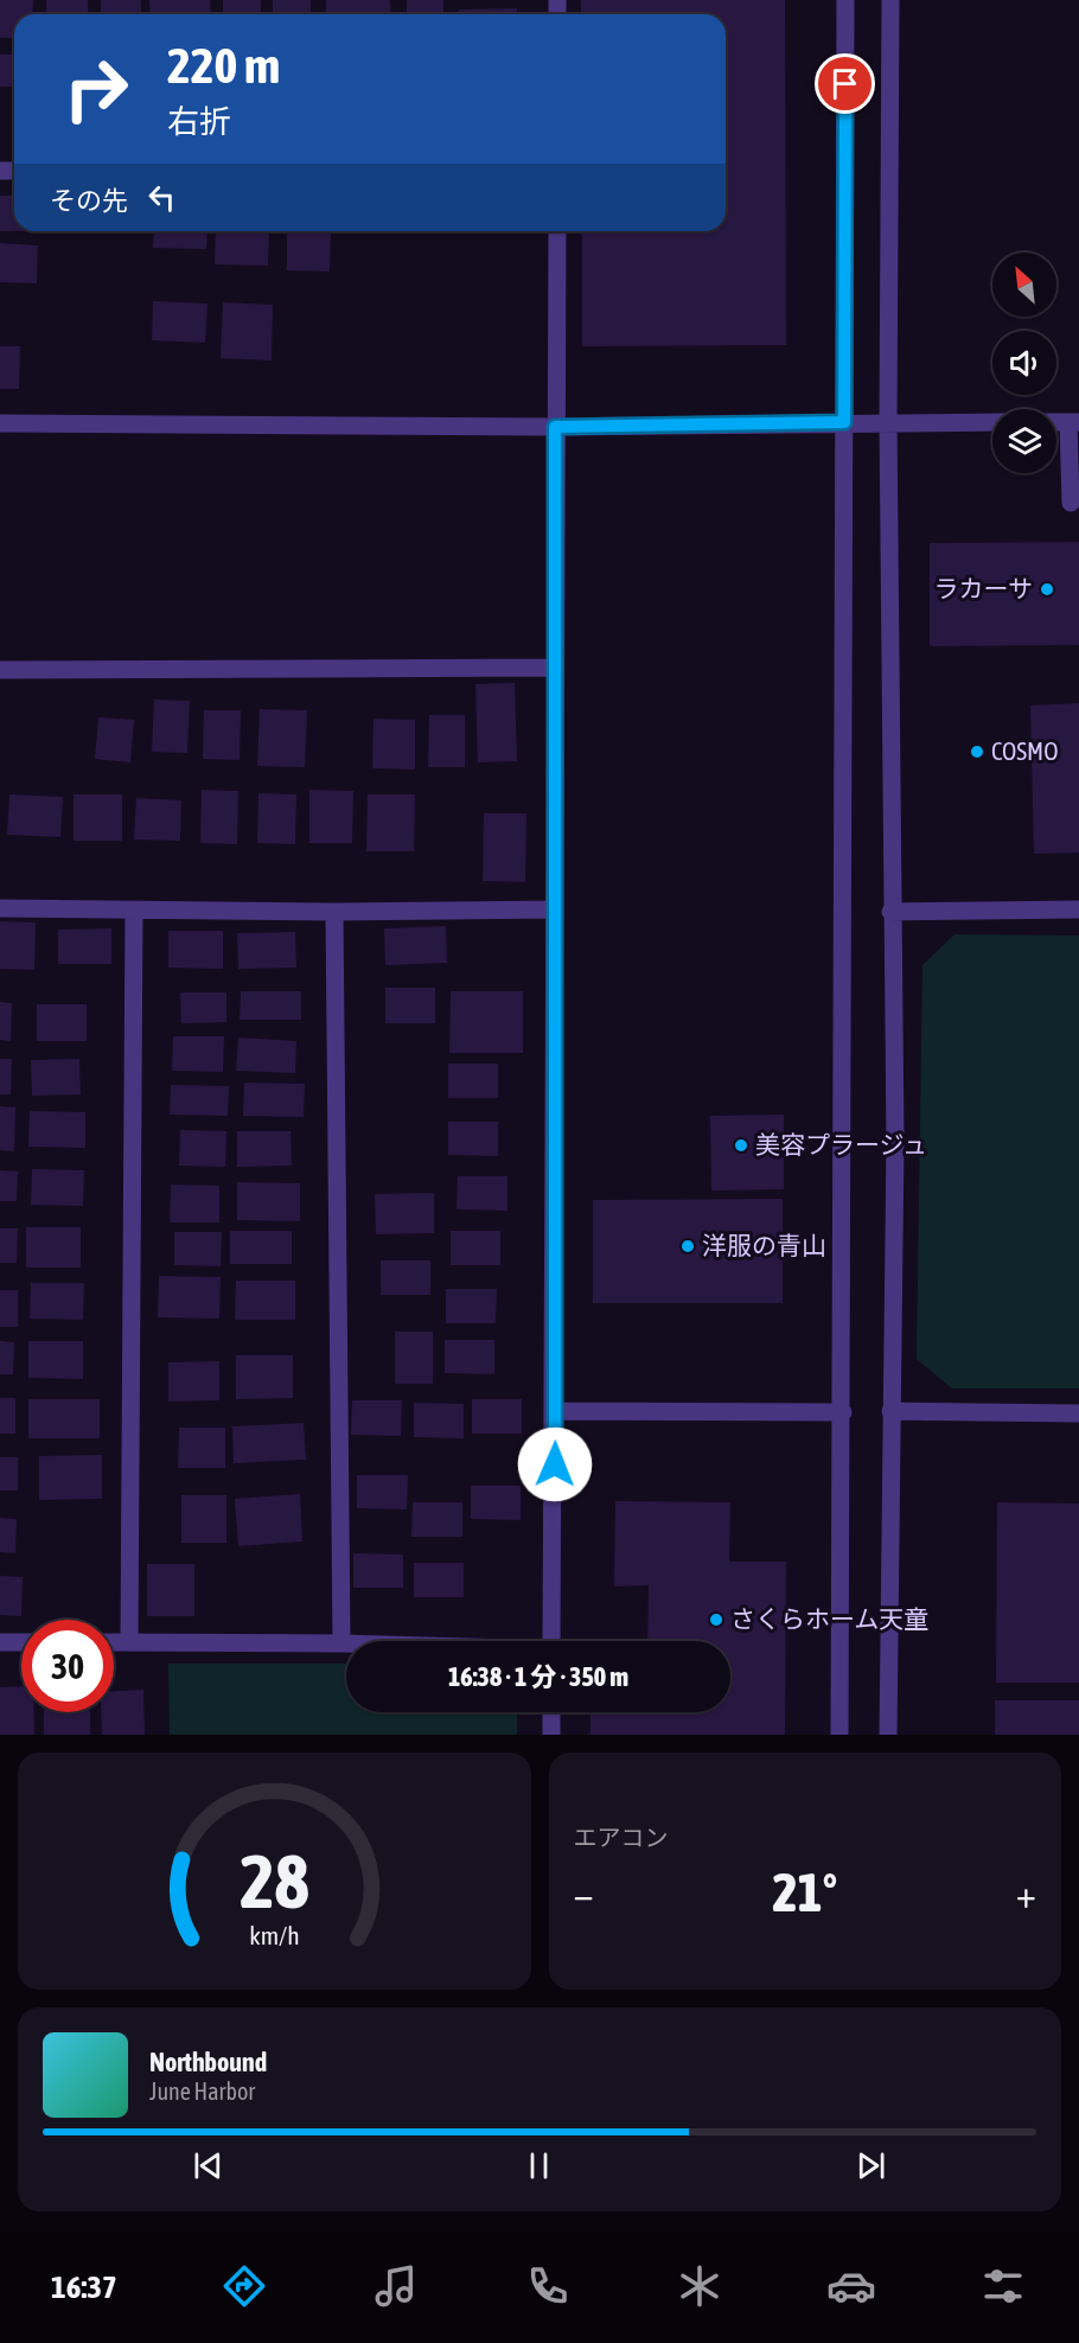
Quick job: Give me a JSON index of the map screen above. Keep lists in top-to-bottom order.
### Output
{
  "places": [
    "ラカーサ",
    "COSMO",
    "美容プラージュ",
    "洋服の青山",
    "さくらホーム天童"
  ],
  "north": "top left",
  "page": {
    "turn": ["220 m", "右折"],
    "then": "その先",
    "limit": "30",
    "trip": "16:38 · 1 分 · 350 m",
    "tile": "エアコン",
    "heat": ["−", "21°", "+"],
    "song": ["Northbound", "June Harbor"],
    "tabs": "16:37",
    "gauge": ["28", "km/h"]
  }
}
